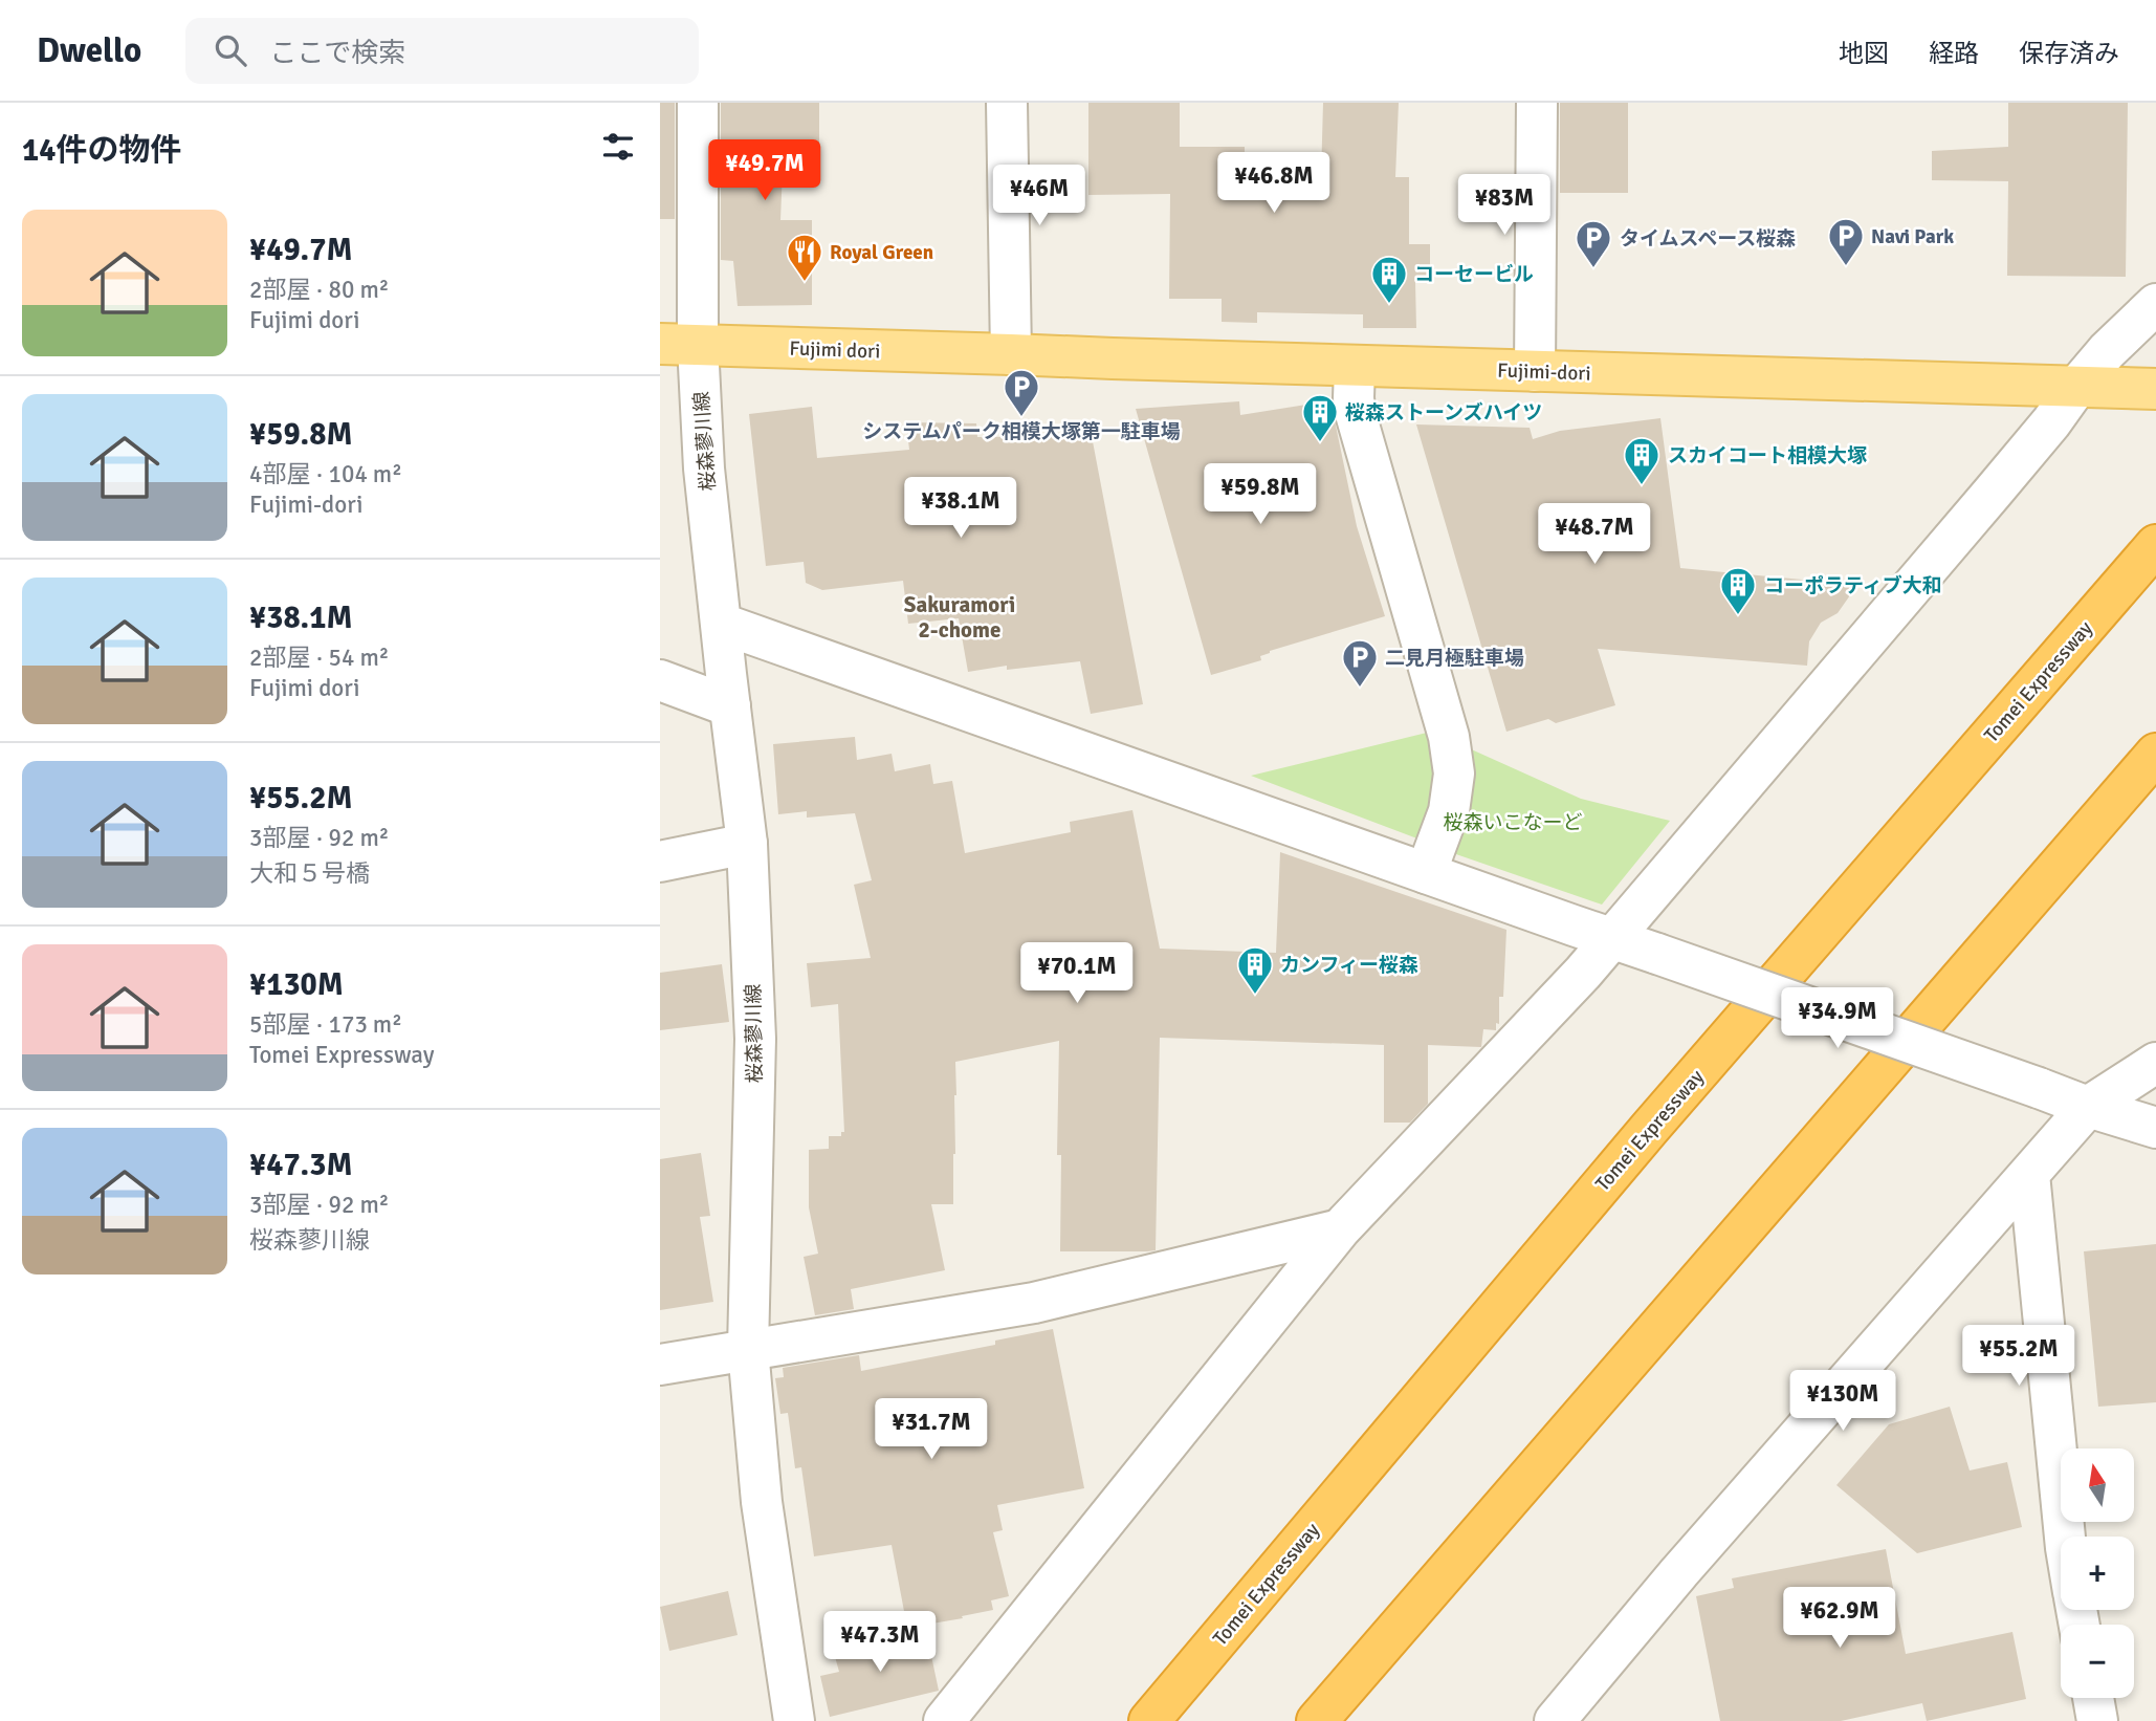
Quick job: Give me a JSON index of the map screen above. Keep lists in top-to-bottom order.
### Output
{
  "streets": {
    "highway": ["Tomei Expressway"],
    "main road": ["Fujimi dori", "Fujimi-dori"],
    "street": ["桜森蓼川線"]
  },
  "crossings": [
    ["Fujimi dori", "Fujimi-dori"],
    ["Fujimi dori", "桜森蓼川線"]
  ],
  "districts": ["Sakuramori 2-chome"],
  "parks": ["桜森いこなーど"],
  "places": {
    "parking": [
      "Navi Park",
      "タイムスペース桜森",
      "システムパーク相模大塚第一駐車場",
      "二見月極駐車場"
    ],
    "restaurant": ["Royal Green"],
    "building": [
      "コーセービル",
      "桜森ストーンズハイツ",
      "スカイコート相模大塚",
      "コーポラティブ大和",
      "カンフィー桜森"
    ]
  },
  "north": "top",
  "page": {
    "header": "Dwello",
    "search": "ここで検索",
    "nav": ["地図", "経路", "保存済み"],
    "heading": "14件の物件",
    "price": [
      "¥49.7M",
      "¥46.8M",
      "¥46M",
      "¥83M",
      "¥59.8M",
      "¥38.1M",
      "¥48.7M",
      "¥70.1M",
      "¥34.9M",
      "¥55.2M",
      "¥130M",
      "¥31.7M",
      "¥62.9M",
      "¥47.3M"
    ],
    "list": [
      {
        "name": "¥49.7M",
        "note": "2部屋 · 80 m² · Fujimi dori"
      },
      {
        "name": "¥59.8M",
        "note": "4部屋 · 104 m² · Fujimi-dori"
      },
      {
        "name": "¥38.1M",
        "note": "2部屋 · 54 m² · Fujimi dori"
      },
      {
        "name": "¥55.2M",
        "note": "3部屋 · 92 m² · 大和５号橋"
      },
      {
        "name": "¥130M",
        "note": "5部屋 · 173 m² · Tomei Expressway"
      },
      {
        "name": "¥47.3M",
        "note": "3部屋 · 92 m² · 桜森蓼川線"
      }
    ],
    "map_buttons": ["+", "−"]
  }
}
